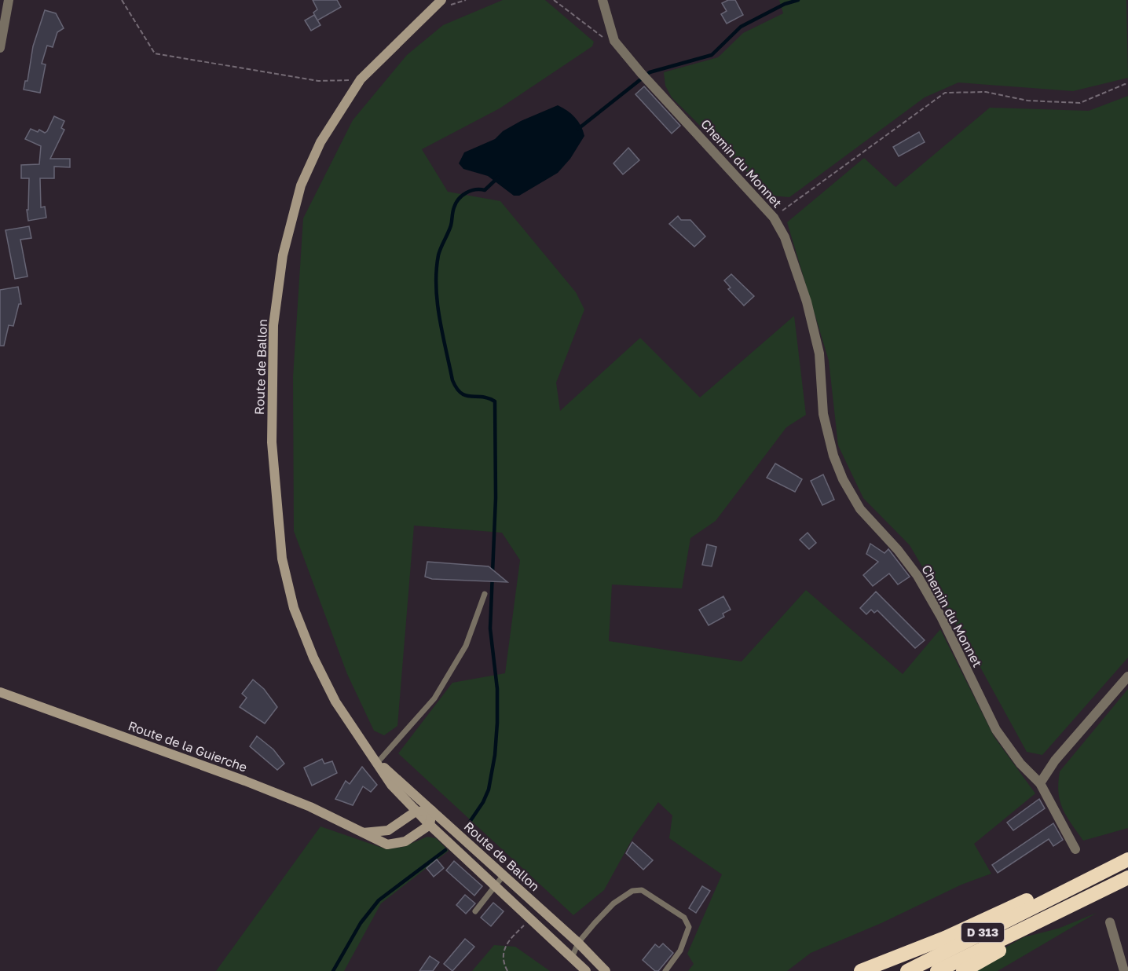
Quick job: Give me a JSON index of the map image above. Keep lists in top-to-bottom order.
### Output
{
  "streets": {
    "highway": ["D 313"],
    "main road": ["Route de Ballon", "Route de la Guierche"],
    "street": ["Chemin du Monnet"]
  },
  "crossings": [
    ["Route de Ballon", "Route de la Guierche"]
  ]
}
